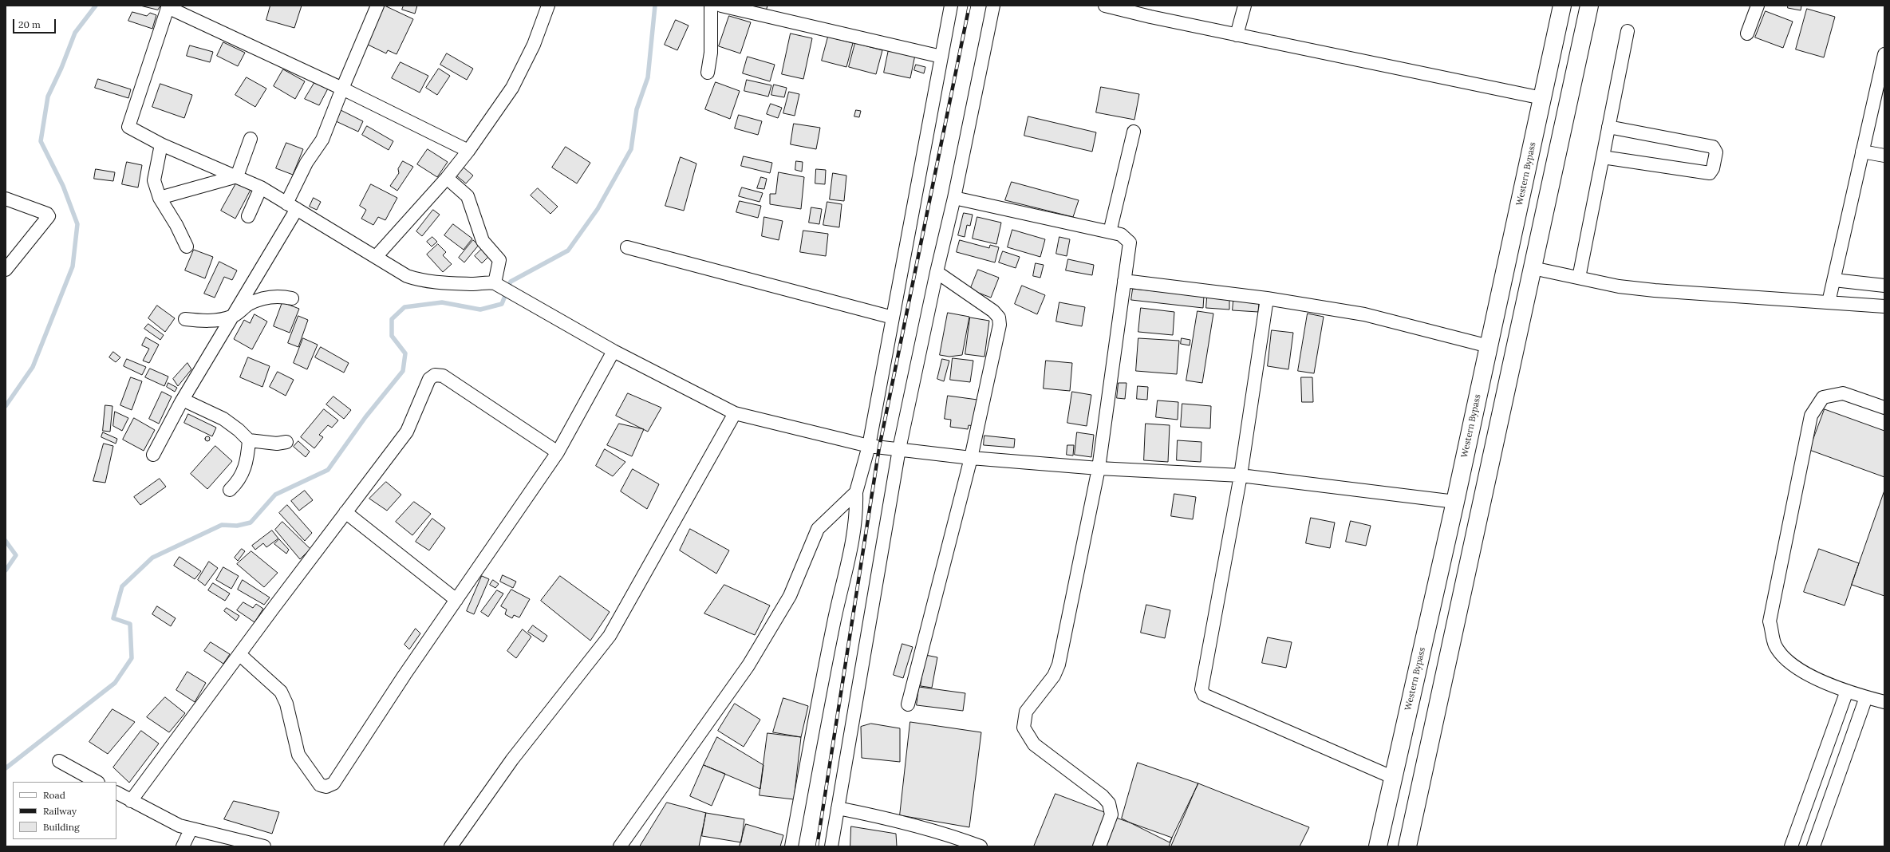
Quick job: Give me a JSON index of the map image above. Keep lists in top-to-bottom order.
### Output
{
  "streets": {
    "main road": ["Western Bypass"]
  },
  "legend": ["Road", "Railway", "Building"],
  "scale_bar": "20 m"
}
